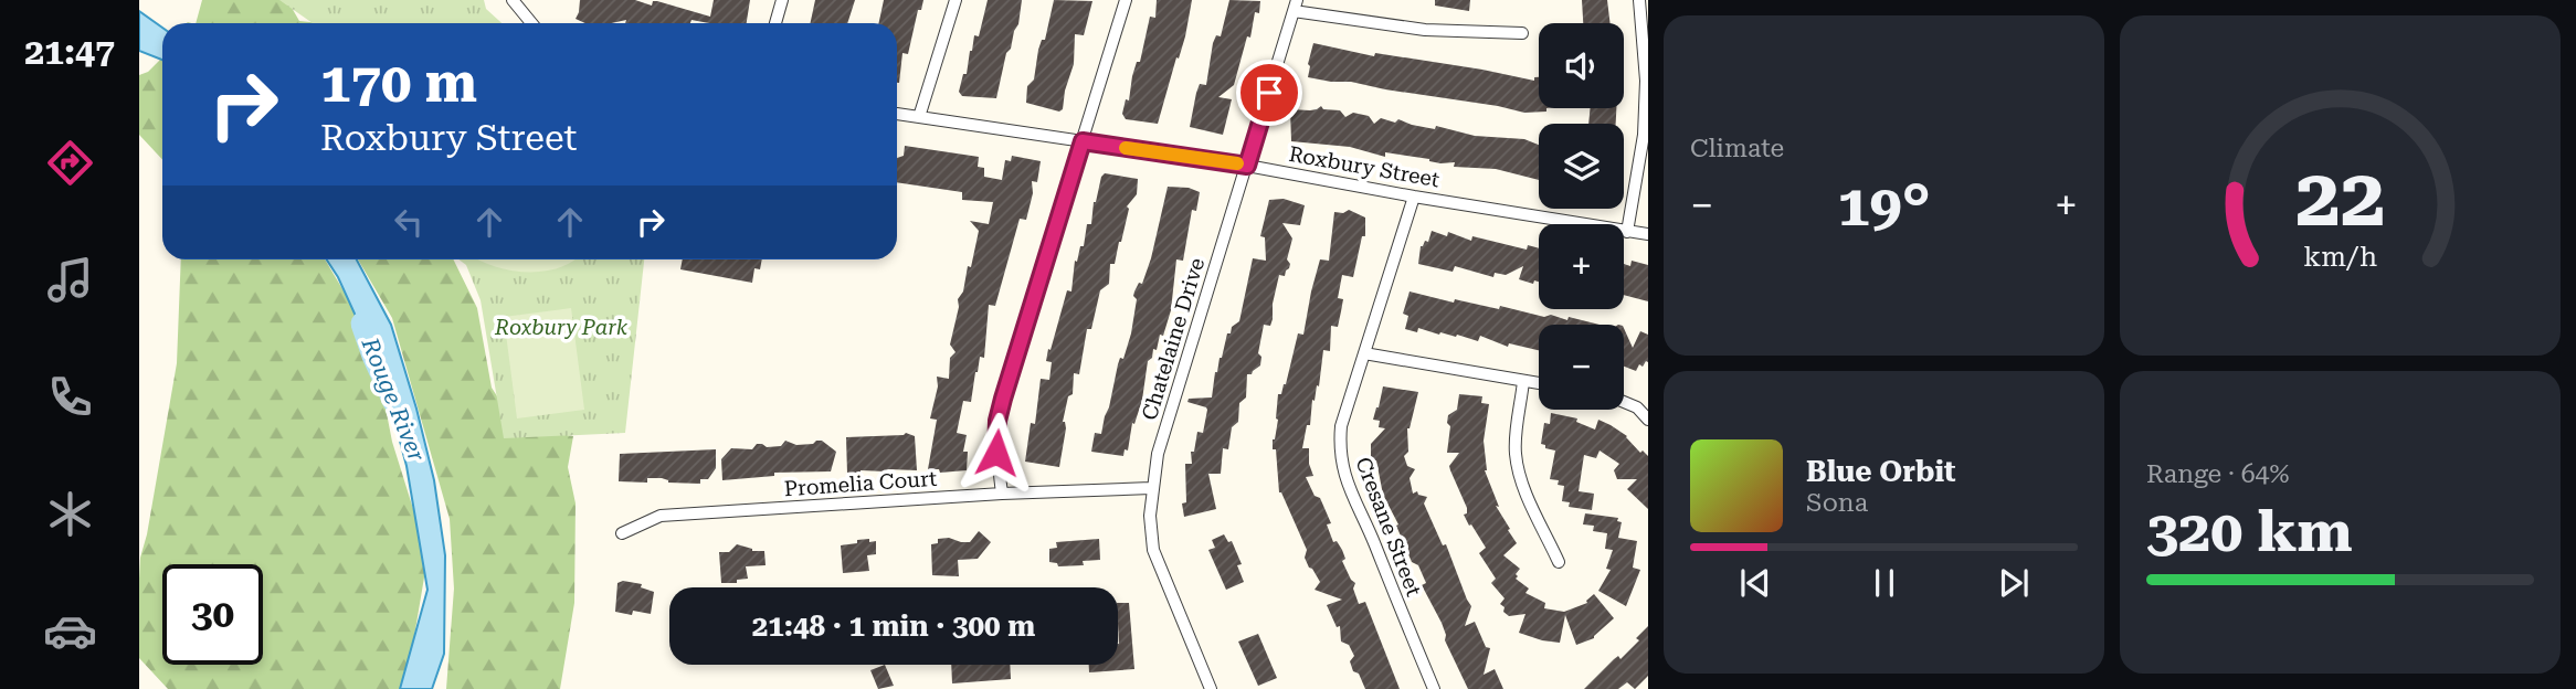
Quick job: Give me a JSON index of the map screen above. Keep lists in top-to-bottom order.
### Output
{
  "streets": {
    "street": [
      "Roxbury Street",
      "Chatelaine Drive",
      "Promelia Court",
      "Cresane Street"
    ]
  },
  "crossings": [
    ["Roxbury Street", "Chatelaine Drive"],
    ["Roxbury Street", "Cresane Street"],
    ["Chatelaine Drive", "Promelia Court"]
  ],
  "water": ["Rouge River"],
  "parks": ["Roxbury Park"],
  "page": {
    "tabs": "21:47",
    "tile": [
      "Climate",
      ["Range · 64%", "320 km"]
    ],
    "map_buttons": ["+", "−"],
    "turn": ["170 m", "Roxbury Street"],
    "heat": ["−", "19°", "+"],
    "song": ["Blue Orbit", "Sona"],
    "limit": "30",
    "trip": "21:48 · 1 min · 300 m",
    "gauge": ["22", "km/h"]
  }
}
